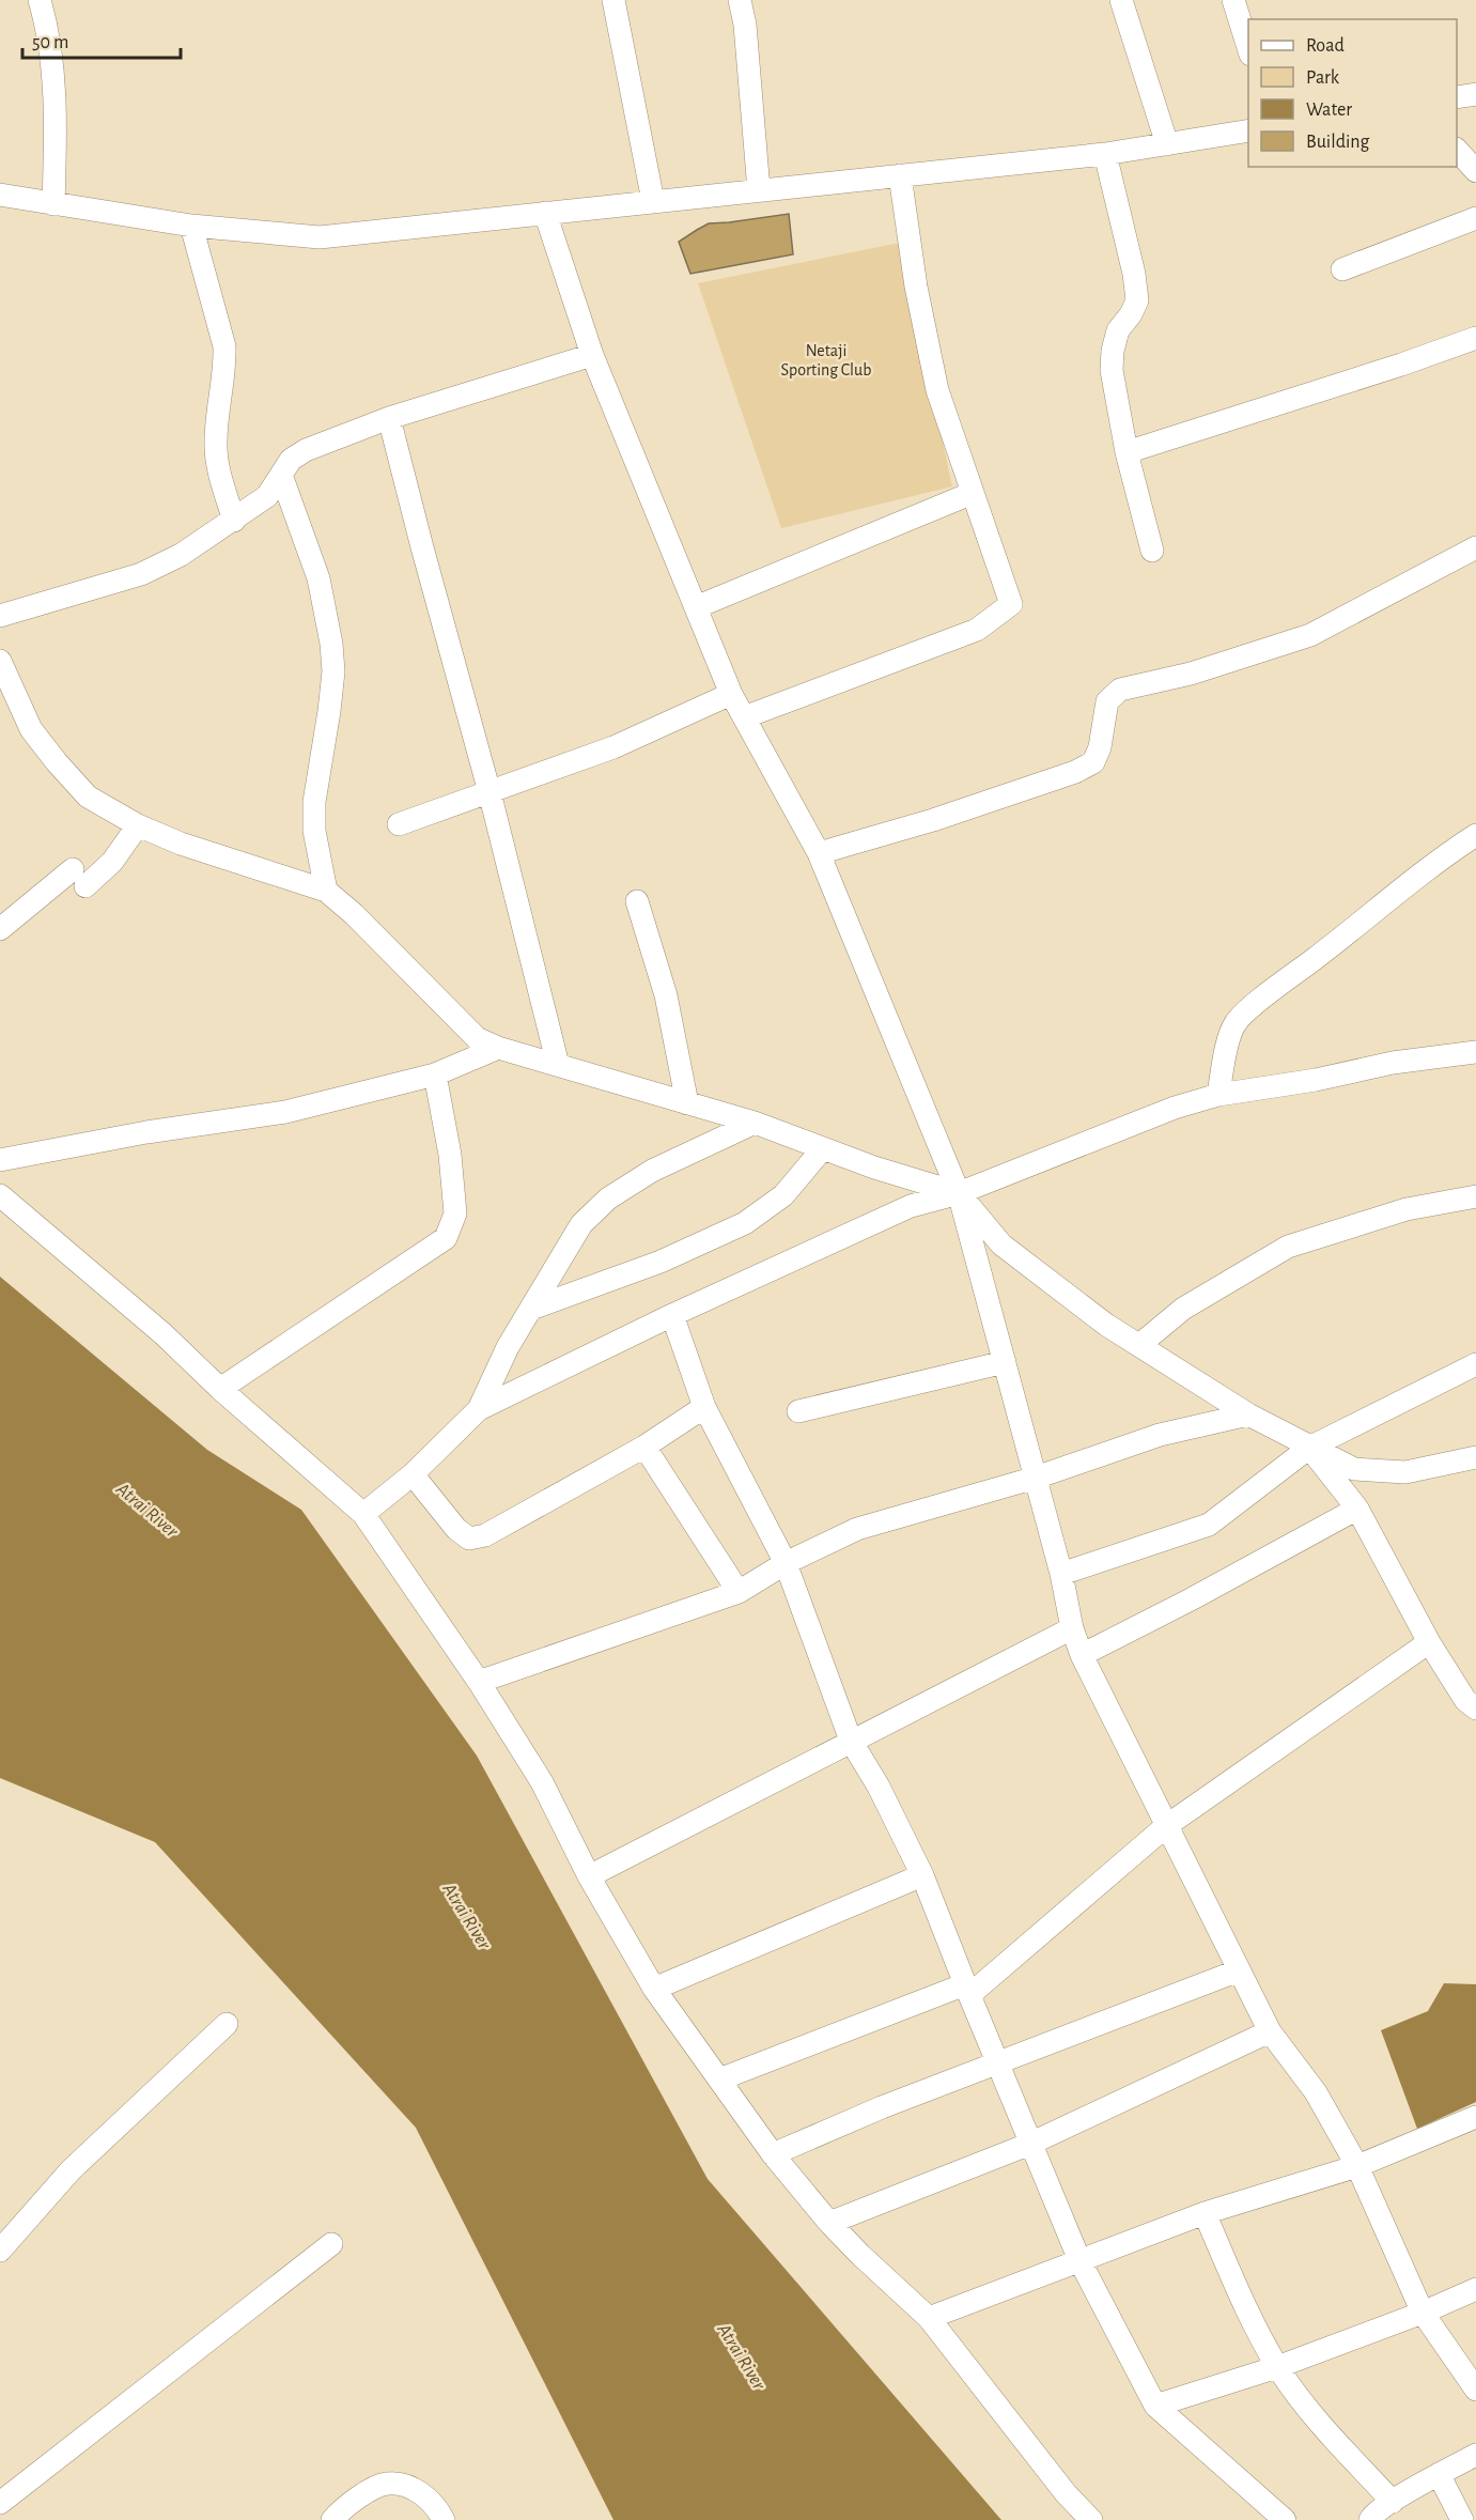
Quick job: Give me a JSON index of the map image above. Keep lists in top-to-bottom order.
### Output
{
  "water": ["Atrai River"],
  "parks": ["Netaji Sporting Club"],
  "legend": [
    "Road",
    "Park",
    "Water",
    "Building"
  ],
  "scale_bar": "50 m"
}
